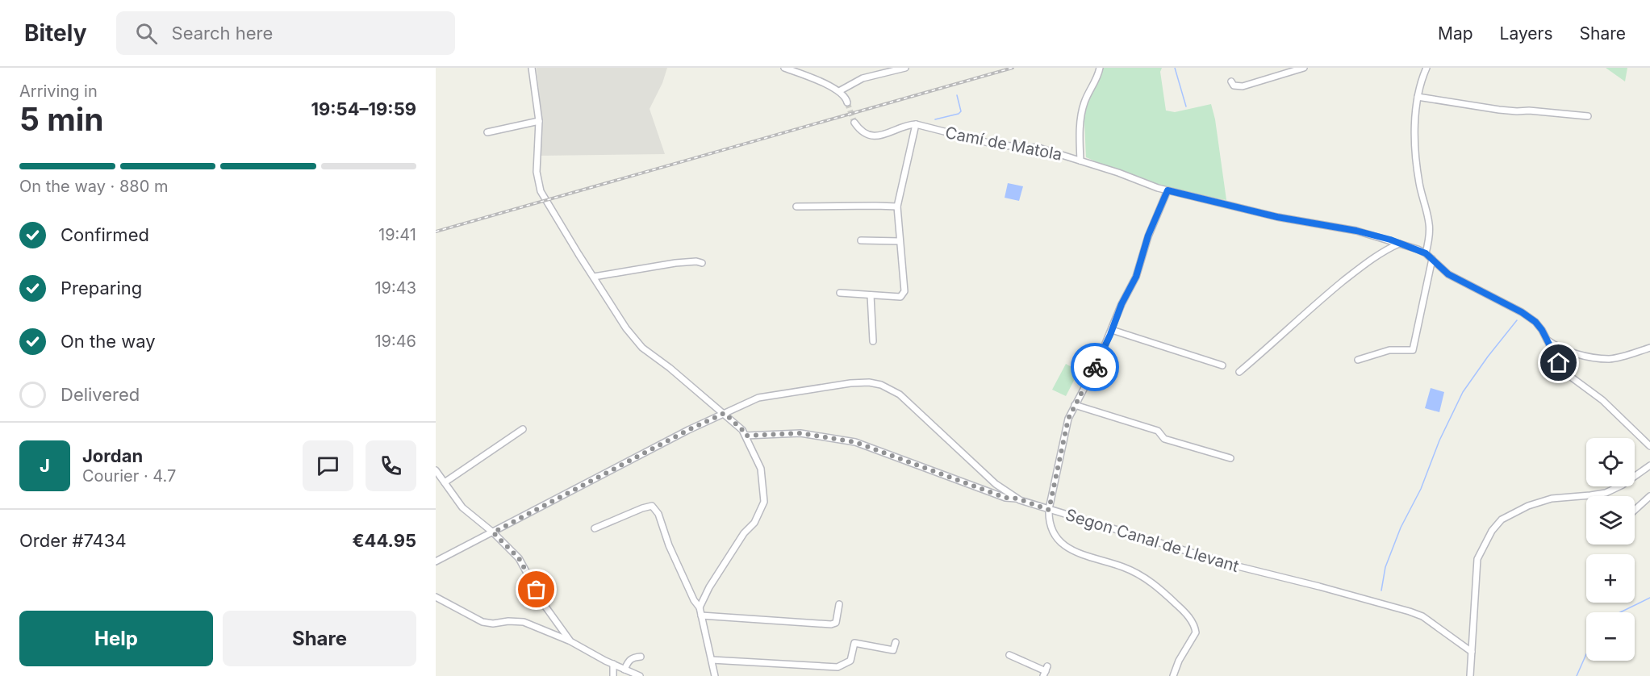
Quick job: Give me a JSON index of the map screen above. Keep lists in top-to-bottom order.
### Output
{
  "streets": {
    "street": ["Camí de Matola", "Segon Canal de Llevant"]
  },
  "page": {
    "header": "Bitely",
    "search": "Search here",
    "nav": ["Map", "Layers", "Share"],
    "heading": ["5 min", "Arriving in", "19:54–19:59"],
    "panel": [
      "Jordan",
      "Courier · 4.7",
      "Order #7434",
      "€44.95"
    ],
    "bar": "On the way · 880 m",
    "list": [
      ["Confirmed", "19:41"],
      ["Preparing", "19:43"],
      ["On the way", "19:46"],
      "Delivered"
    ],
    "map_buttons": ["+", "−"],
    "round": "J",
    "buttons": ["Help", "Share"]
  }
}
